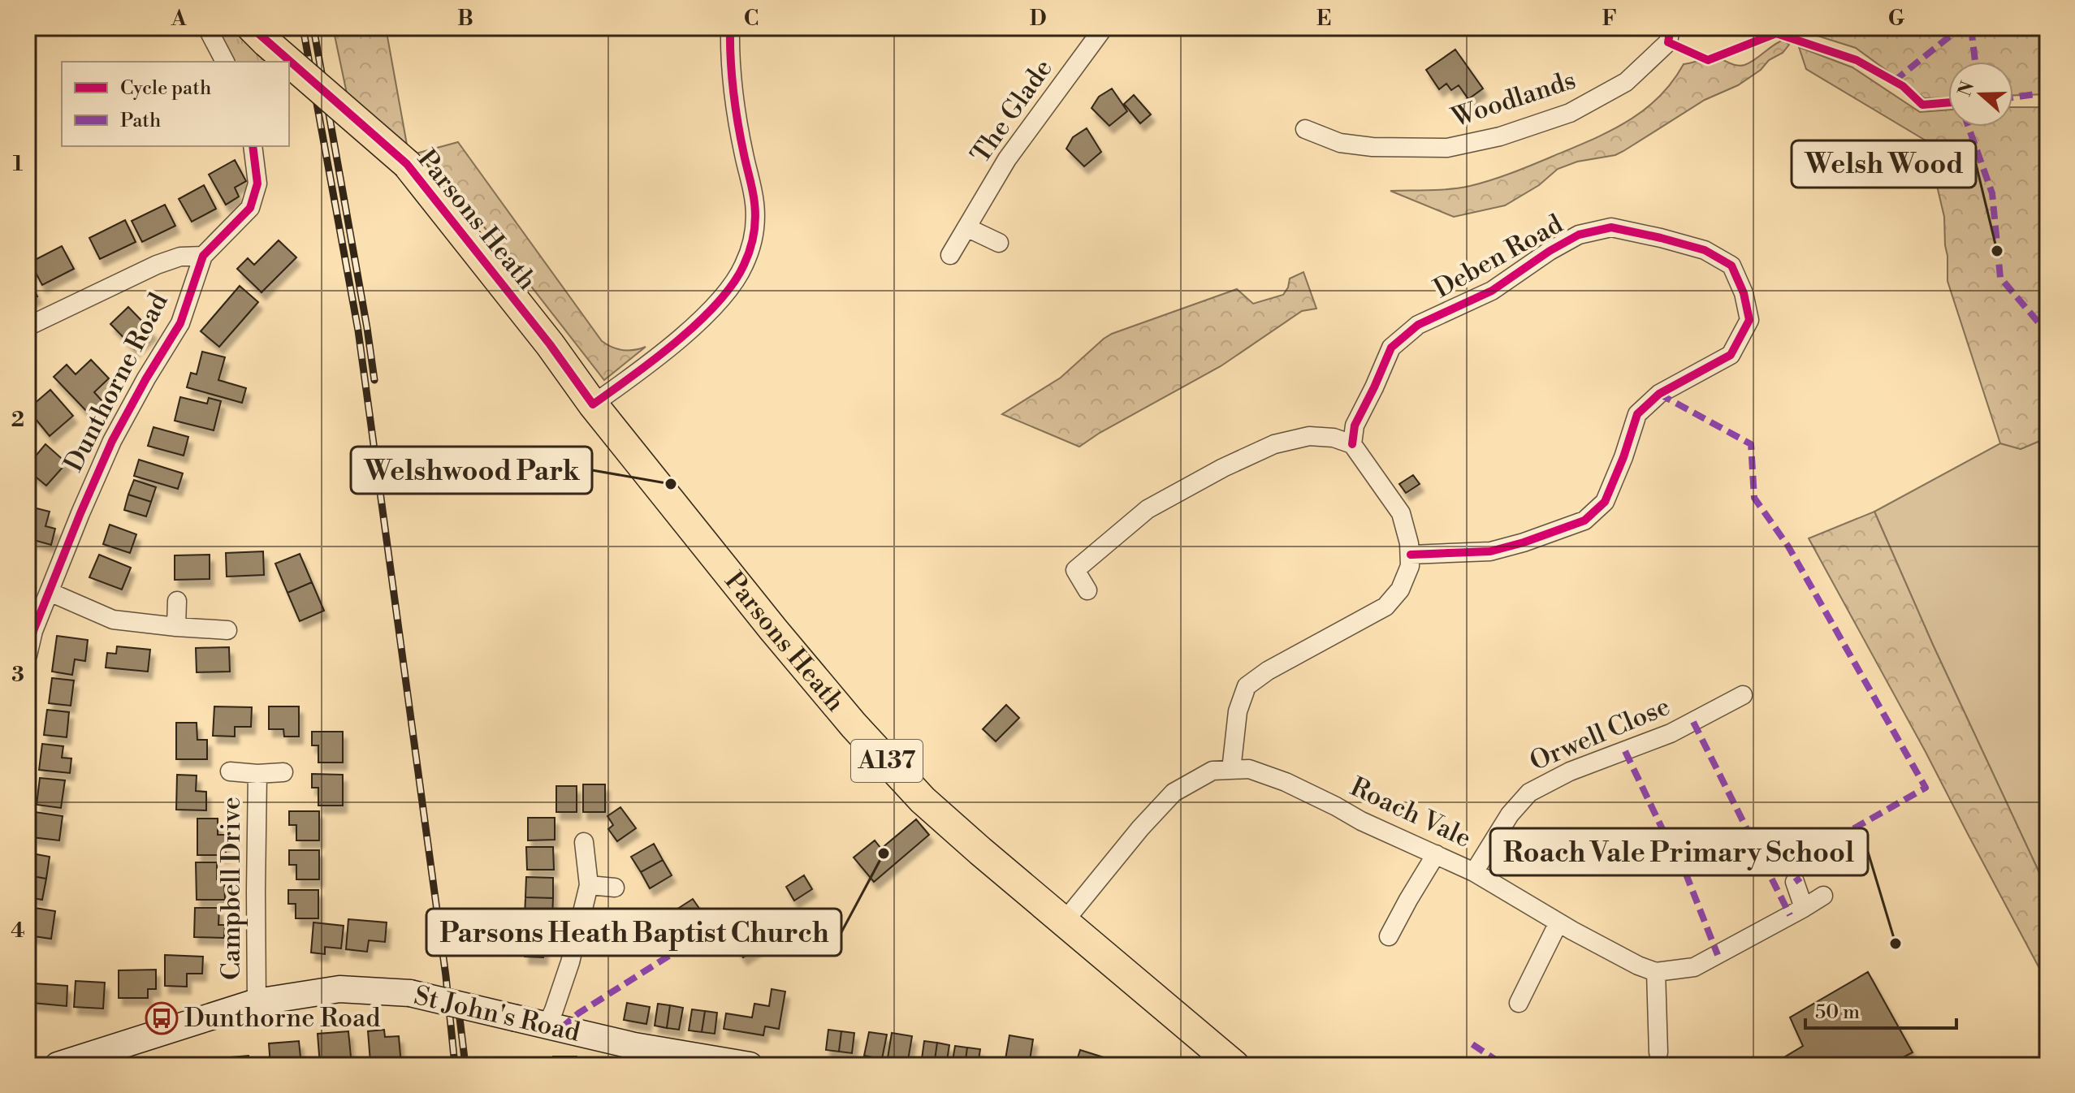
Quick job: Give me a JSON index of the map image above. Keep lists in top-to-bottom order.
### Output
{
  "streets": {
    "main road": ["Parsons Heath", "A137"],
    "street": [
      "Woodlands",
      "The Glade",
      "Deben Road",
      "Dunthorne Road",
      "Orwell Close",
      "Roach Vale",
      "Campbell Drive",
      "St John's Road"
    ]
  },
  "crossings": [
    ["Parsons Heath", "Roach Vale"],
    ["Orwell Close", "Roach Vale"],
    ["Campbell Drive", "St John's Road"]
  ],
  "places": {
    "other": [
      "Welsh Wood",
      "Welshwood Park",
      "Parsons Heath Baptist Church",
      "Roach Vale Primary School"
    ],
    "bus stop": ["Dunthorne Road"]
  },
  "legend": ["Cycle path", "Path"],
  "scale_bar": "50 m",
  "north": "left",
  "grid": {
    "columns": [
      "A",
      "B",
      "C",
      "D",
      "E",
      "F",
      "G"
    ],
    "rows": [
      "1",
      "2",
      "3",
      "4"
    ]
  }
}
